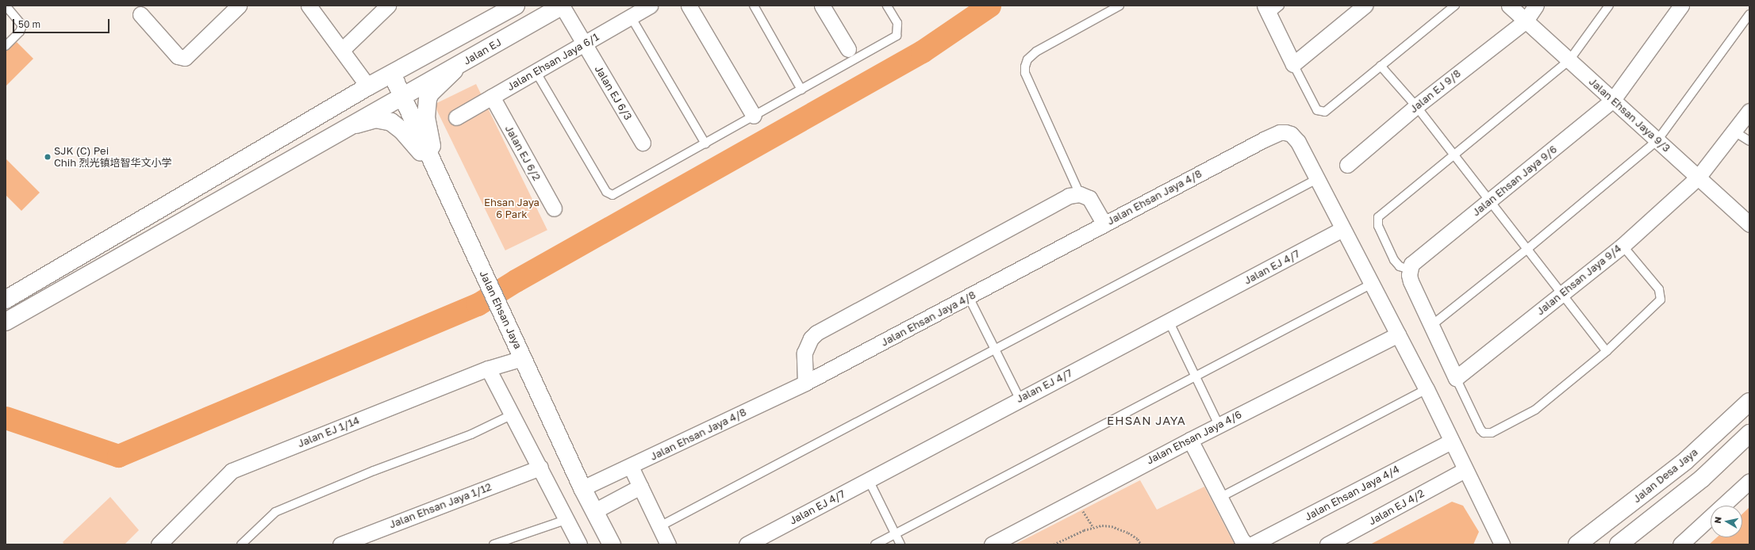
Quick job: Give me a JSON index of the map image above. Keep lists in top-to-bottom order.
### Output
{
  "streets": {
    "main road": ["Jalan EJ", "Jalan Ehsan Jaya", "Jalan Desa Jaya"],
    "street": [
      "Jalan Ehsan Jaya 6/1",
      "Jalan EJ 9/8",
      "Jalan EJ 6/3",
      "Jalan Ehsan Jaya 9/3",
      "Jalan EJ 6/2",
      "Jalan Ehsan Jaya 9/6",
      "Jalan Ehsan Jaya 4/8",
      "Jalan EJ 4/7",
      "Jalan Ehsan Jaya 9/4",
      "Jalan EJ 1/14",
      "Jalan Ehsan Jaya 4/6",
      "Jalan Ehsan Jaya 4/4",
      "Jalan Ehsan Jaya 1/12",
      "Jalan EJ 4/2"
    ]
  },
  "crossings": [
    ["Jalan EJ", "Jalan EJ 6/3"],
    ["Jalan EJ", "Jalan Ehsan Jaya"],
    ["Jalan Ehsan Jaya 6/1", "Jalan EJ 6/3"],
    ["Jalan Ehsan Jaya 6/1", "Jalan EJ 6/2"],
    ["Jalan EJ 9/8", "Jalan Ehsan Jaya 9/3"],
    ["Jalan Ehsan Jaya 9/3", "Jalan Ehsan Jaya 9/6"],
    ["Jalan Ehsan Jaya 9/3", "Jalan Ehsan Jaya 9/4"],
    ["Jalan Ehsan Jaya 4/8", "Jalan EJ 4/7"],
    ["Jalan Ehsan Jaya 4/8", "Jalan Ehsan Jaya"],
    ["Jalan Ehsan Jaya 4/8", "Jalan Ehsan Jaya 4/6"],
    ["Jalan Ehsan Jaya 4/8", "Jalan Ehsan Jaya 4/4"],
    ["Jalan Ehsan Jaya 4/8", "Jalan EJ 4/2"],
    ["Jalan Ehsan Jaya", "Jalan EJ 1/14"]
  ],
  "districts": ["EHSAN JAYA"],
  "parks": ["Ehsan Jaya 6 Park"],
  "places": ["SJK (C) Pei Chih 烈光镇培智华文小学"],
  "scale_bar": "50 m",
  "north": "left"
}
